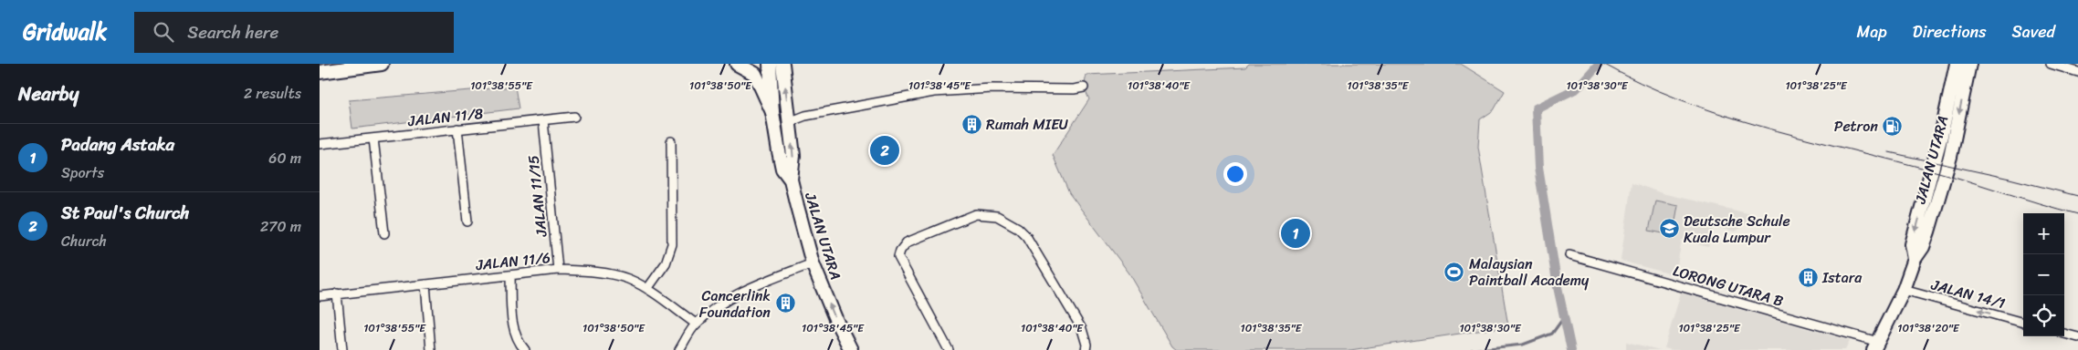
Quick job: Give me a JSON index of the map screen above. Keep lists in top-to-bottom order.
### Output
{
  "streets": {
    "main road": ["JALAN UTARA"],
    "street": [
      "JALAN 11/8",
      "JALAN 11/15",
      "JALAN 11/6",
      "LORONG UTARA B",
      "JALAN 14/1"
    ]
  },
  "crossings": [
    ["JALAN 11/8", "JALAN 11/15"],
    ["JALAN UTARA", "LORONG UTARA B"],
    ["JALAN UTARA", "JALAN 14/1"],
    ["JALAN 11/15", "JALAN 11/6"]
  ],
  "one_way": ["JALAN 14/1"],
  "places": {
    "building": ["Rumah MIEU", "Istara", "Cancerlink Foundation"],
    "fuel station": ["Petron"],
    "school or university": ["Deutsche Schule Kuala Lumpur"],
    "sports": ["Malaysian Paintball Academy"]
  },
  "page": {
    "header": "Gridwalk",
    "search": "Search here",
    "nav": ["Map", "Directions", "Saved"],
    "heading": ["Nearby", "2 results"],
    "list": [
      {
        "mark": "1",
        "name": "Padang Astaka",
        "note": "Sports",
        "value": "60 m"
      },
      {
        "mark": "2",
        "name": "St Paul's Church",
        "note": "Church",
        "value": "270 m"
      }
    ],
    "pins": ["2", "1"],
    "map_buttons": ["+", "−"]
  },
  "coordinates": [
    "101°38'55\"E",
    "101°38'25\"E",
    "101°38'50\"E",
    "101°38'45\"E",
    "101°38'40\"E",
    "101°38'35\"E",
    "101°38'30\"E",
    "101°38'20\"E"
  ]
}
